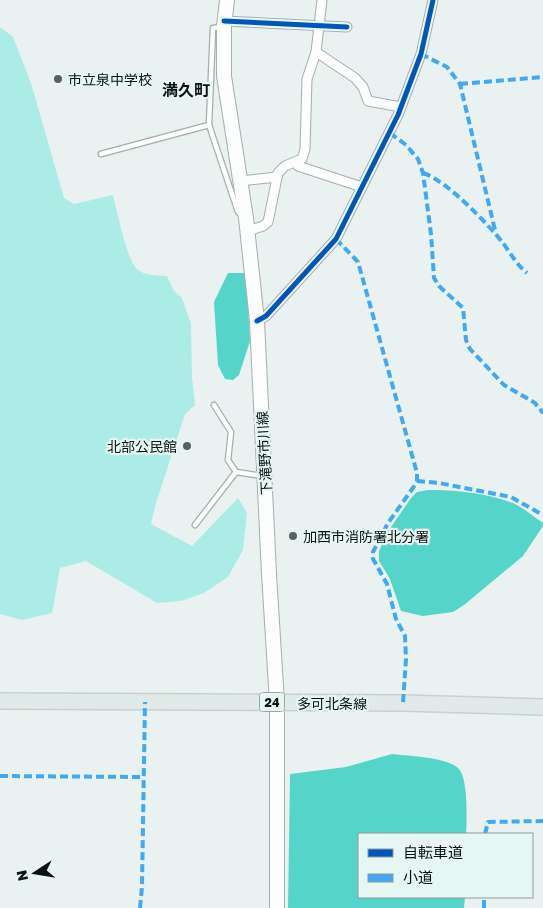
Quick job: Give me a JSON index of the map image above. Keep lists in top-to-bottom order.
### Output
{
  "streets": {
    "main road": ["下滝野市川線", "24", "多可北条線"]
  },
  "crossings": [
    ["下滝野市川線", "多可北条線"]
  ],
  "districts": ["満久町"],
  "places": ["市立泉中学校", "北部公民館", "加西市消防署北分署"],
  "legend": ["自転車道", "小道"],
  "north": "left"
}
